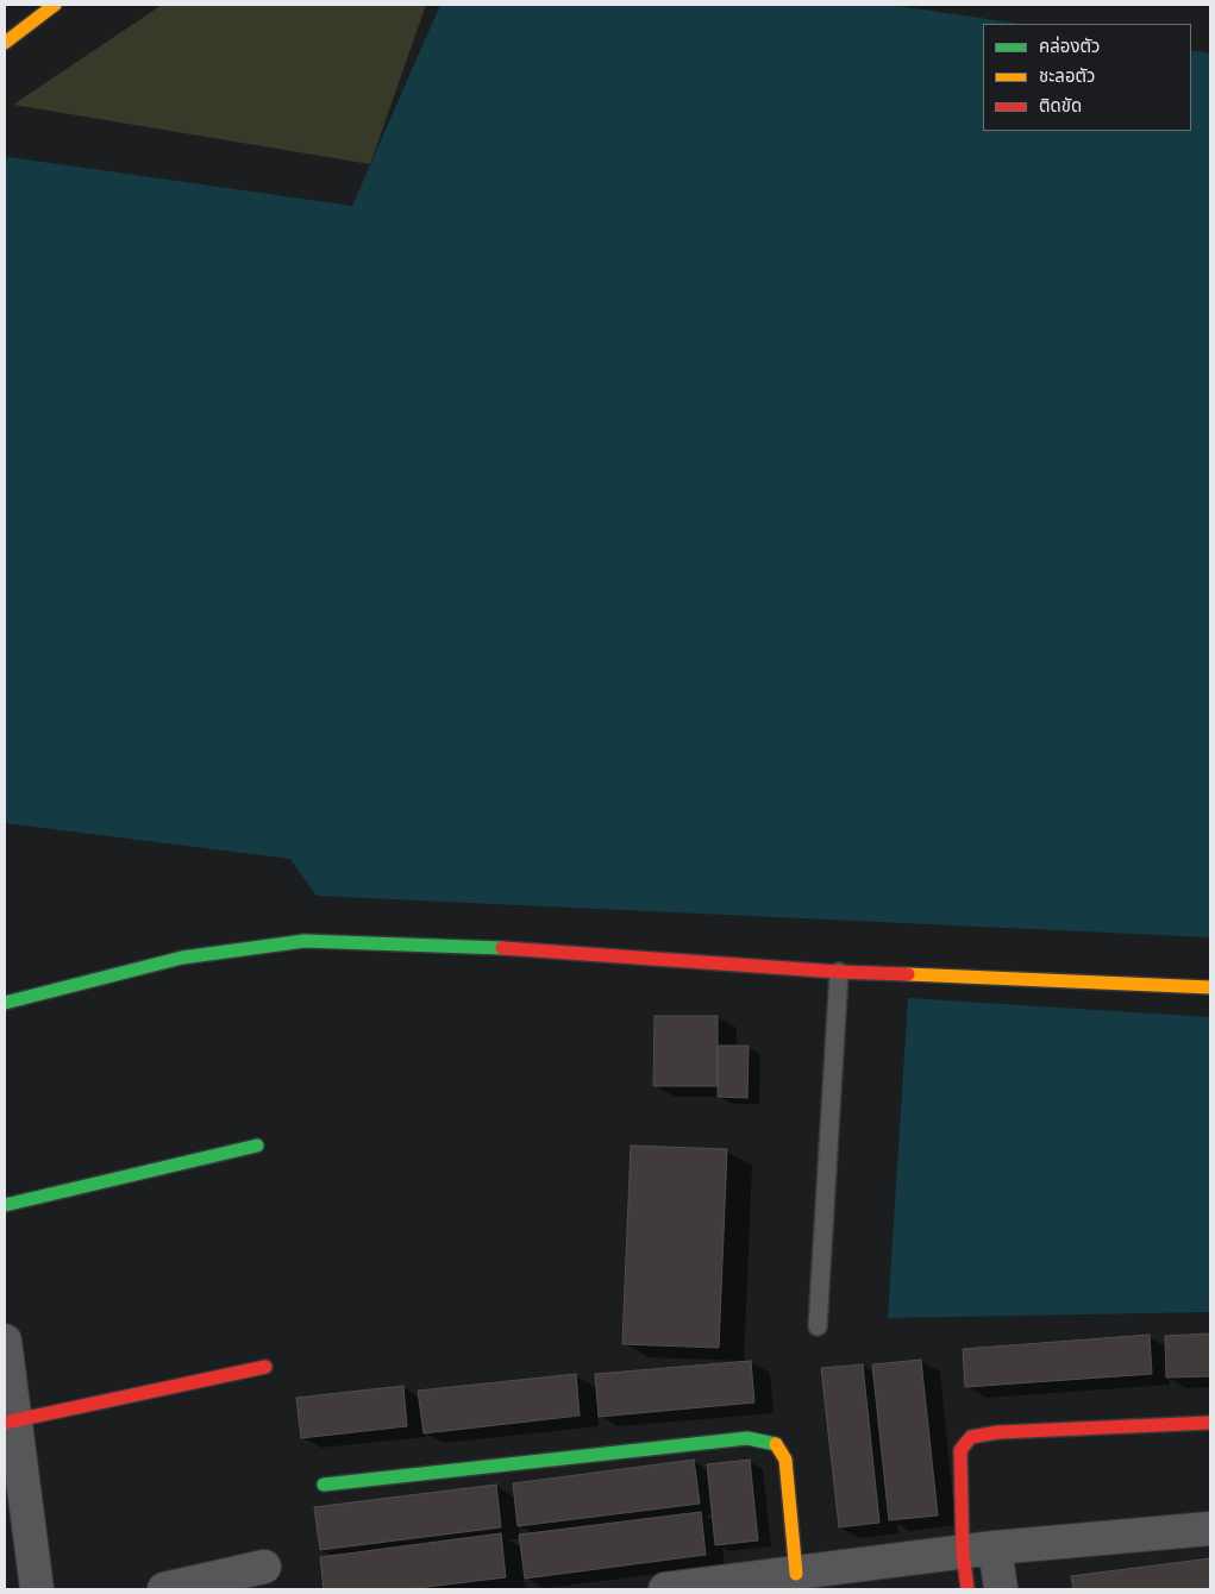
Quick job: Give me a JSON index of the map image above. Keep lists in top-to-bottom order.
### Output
{
  "legend": ["คล่องตัว", "ชะลอตัว", "ติดขัด"]
}
